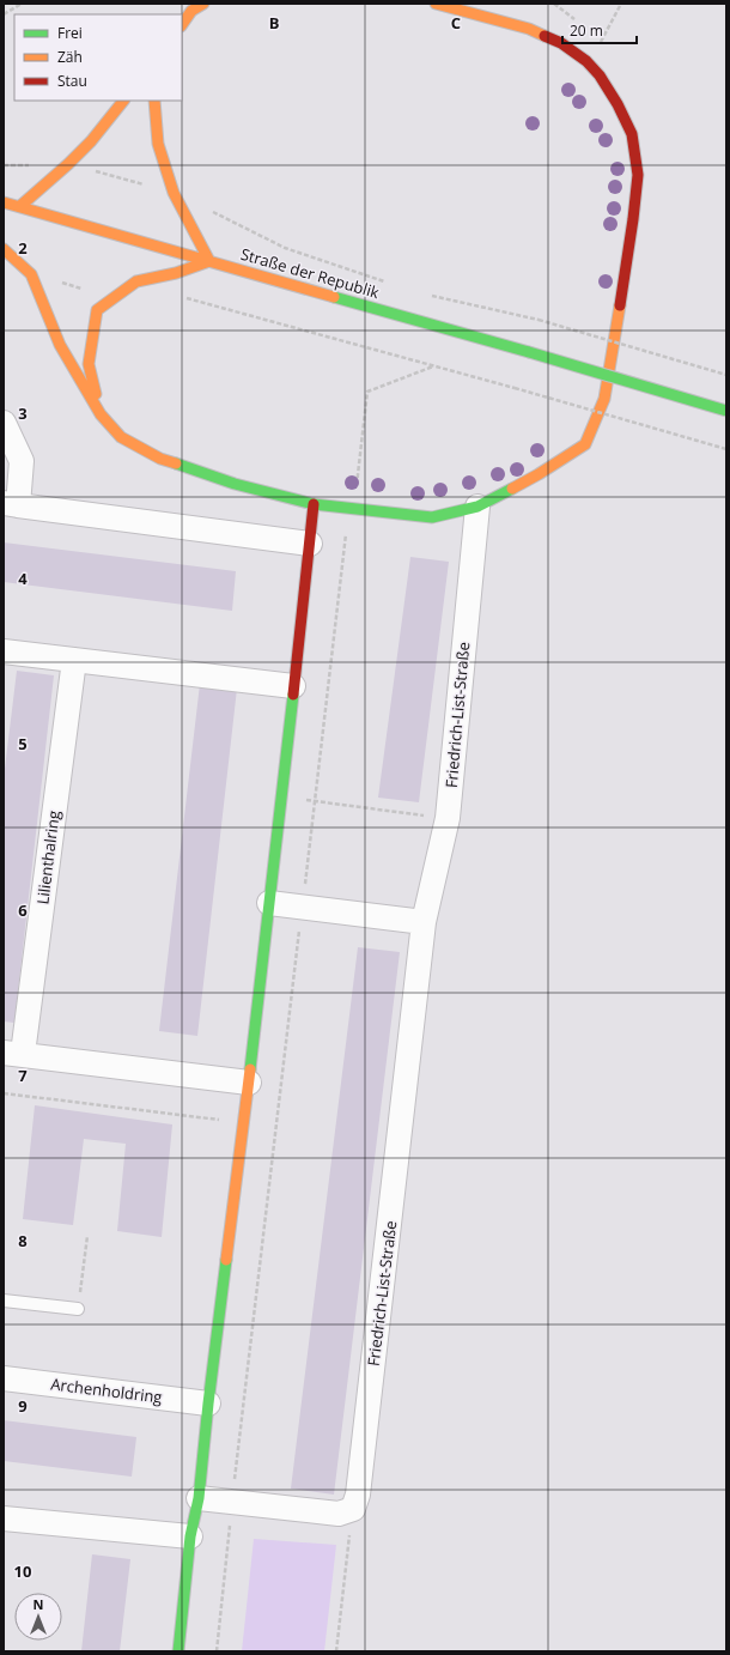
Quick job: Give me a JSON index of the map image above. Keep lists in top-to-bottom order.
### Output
{
  "streets": {
    "main road": ["Straße der Republik"],
    "street": ["Friedrich-List-Straße", "Lilienthalring", "Archenholdring"]
  },
  "legend": ["Frei", "Zäh", "Stau"],
  "scale_bar": "20 m",
  "north": "top",
  "grid": {
    "columns": ["B", "C"],
    "rows": [
      "2",
      "3",
      "4",
      "5",
      "6",
      "7",
      "8",
      "9",
      "10"
    ]
  }
}
